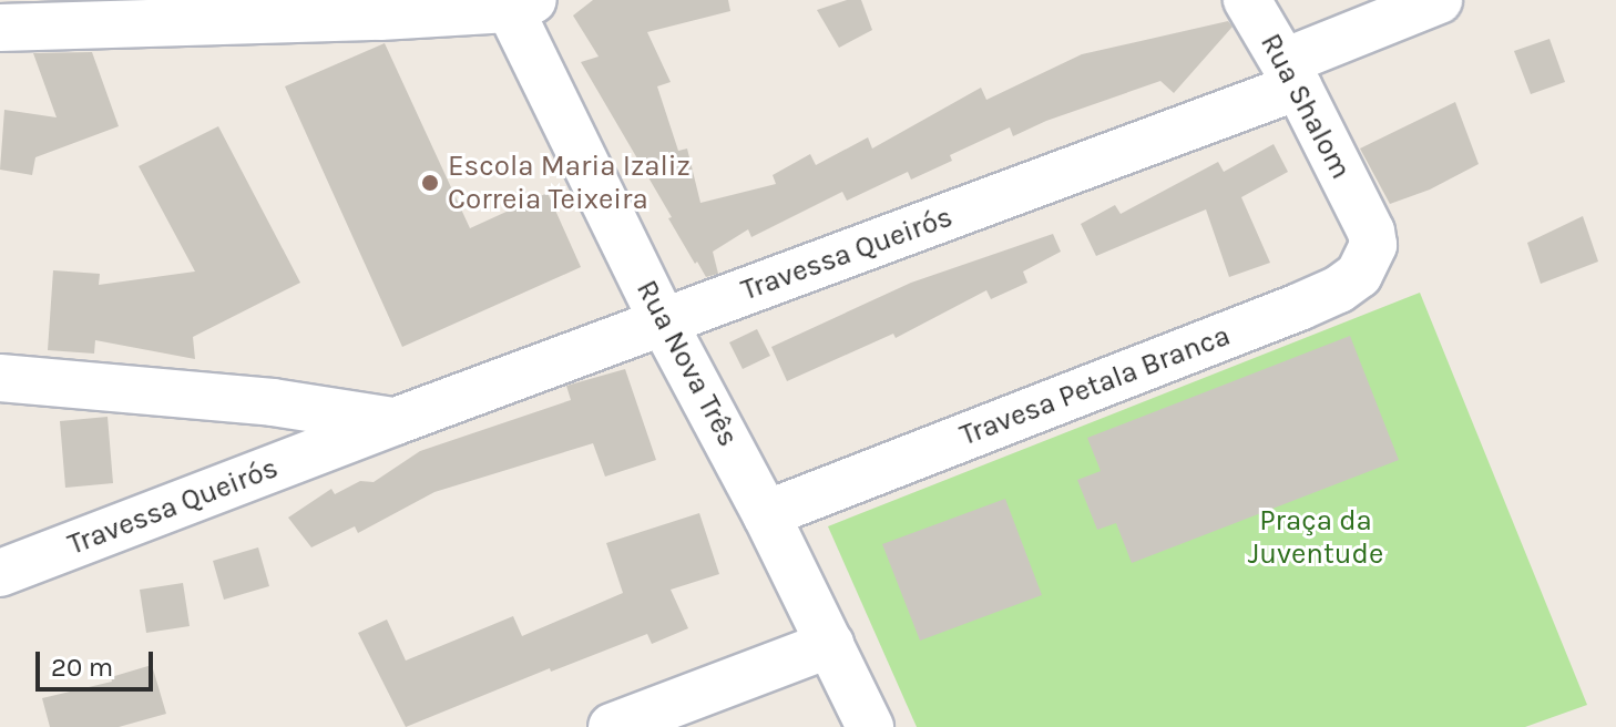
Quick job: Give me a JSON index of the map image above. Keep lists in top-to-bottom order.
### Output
{
  "streets": {
    "street": [
      "Rua Shalom",
      "Travessa Queirós",
      "Rua Nova Três",
      "Travesa Petala Branca"
    ]
  },
  "crossings": [
    ["Rua Shalom", "Travessa Queirós"],
    ["Rua Shalom", "Travesa Petala Branca"],
    ["Travessa Queirós", "Rua Nova Três"],
    ["Rua Nova Três", "Travesa Petala Branca"]
  ],
  "parks": ["Praça da Juventude"],
  "places": ["Escola Maria Izaliz Correia Teixeira"],
  "scale_bar": "20 m"
}
